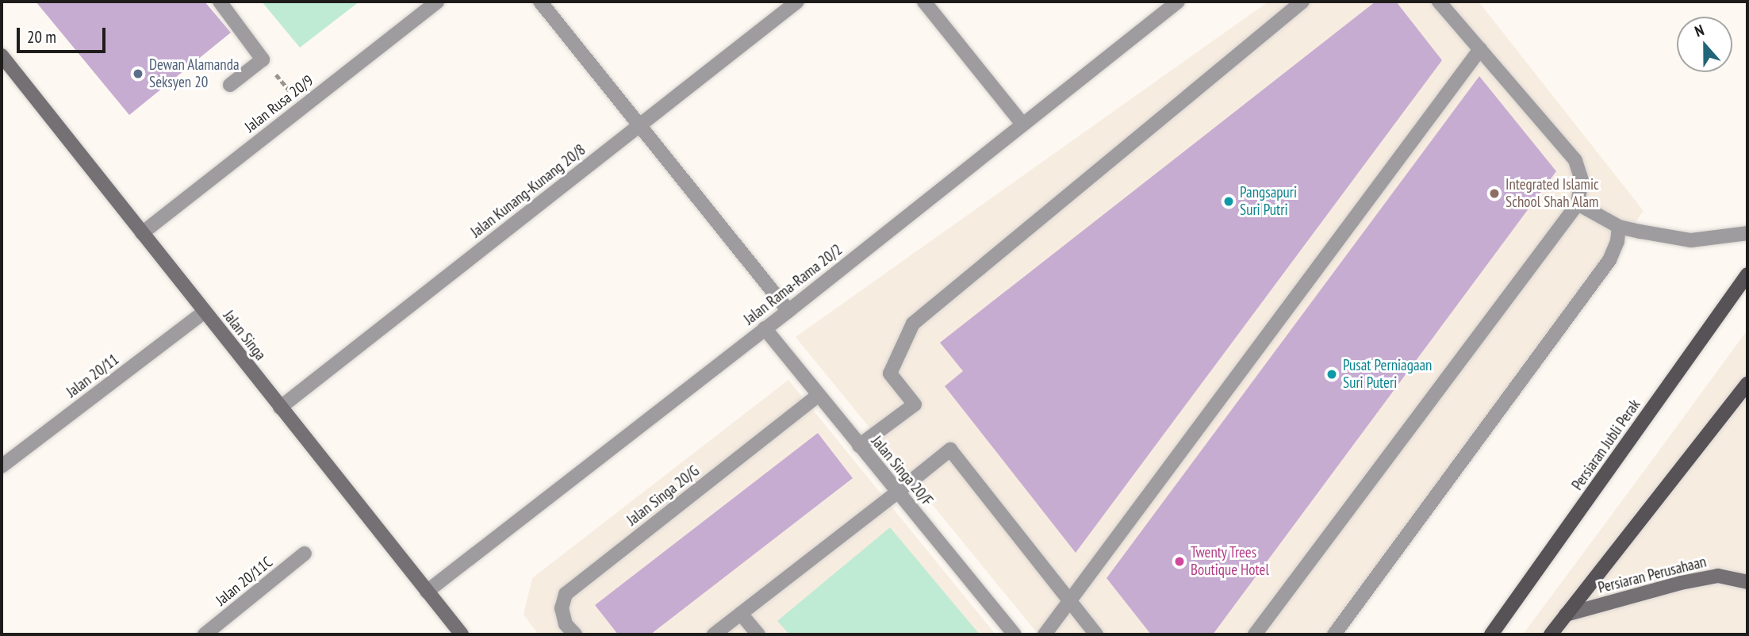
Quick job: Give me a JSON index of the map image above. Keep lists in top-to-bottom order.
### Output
{
  "streets": {
    "main road": ["Persiaran Jubli Perak"],
    "street": [
      "Jalan Rusa 20/9",
      "Jalan Kunang-Kunang 20/8",
      "Jalan Rama-Rama 20/2",
      "Jalan Singa",
      "Jalan 20/11",
      "Jalan Singa 20/F",
      "Jalan Singa 20/G",
      "Persiaran Perusahaan",
      "Jalan 20/11C"
    ]
  },
  "crossings": [
    ["Jalan Rusa 20/9", "Jalan Singa"],
    ["Jalan Kunang-Kunang 20/8", "Jalan Singa"],
    ["Jalan Rama-Rama 20/2", "Jalan Singa"],
    ["Jalan Rama-Rama 20/2", "Jalan Singa 20/F"],
    ["Jalan Singa", "Jalan 20/11"],
    ["Jalan Singa 20/F", "Jalan Singa 20/G"]
  ],
  "places": [
    "Dewan Alamanda Seksyen 20",
    "Integrated Islamic School Shah Alam",
    "Pangsapuri Suri Putri",
    "Pusat Perniagaan Suri Puteri",
    "Twenty Trees Boutique Hotel"
  ],
  "scale_bar": "20 m",
  "north": "top"
}
